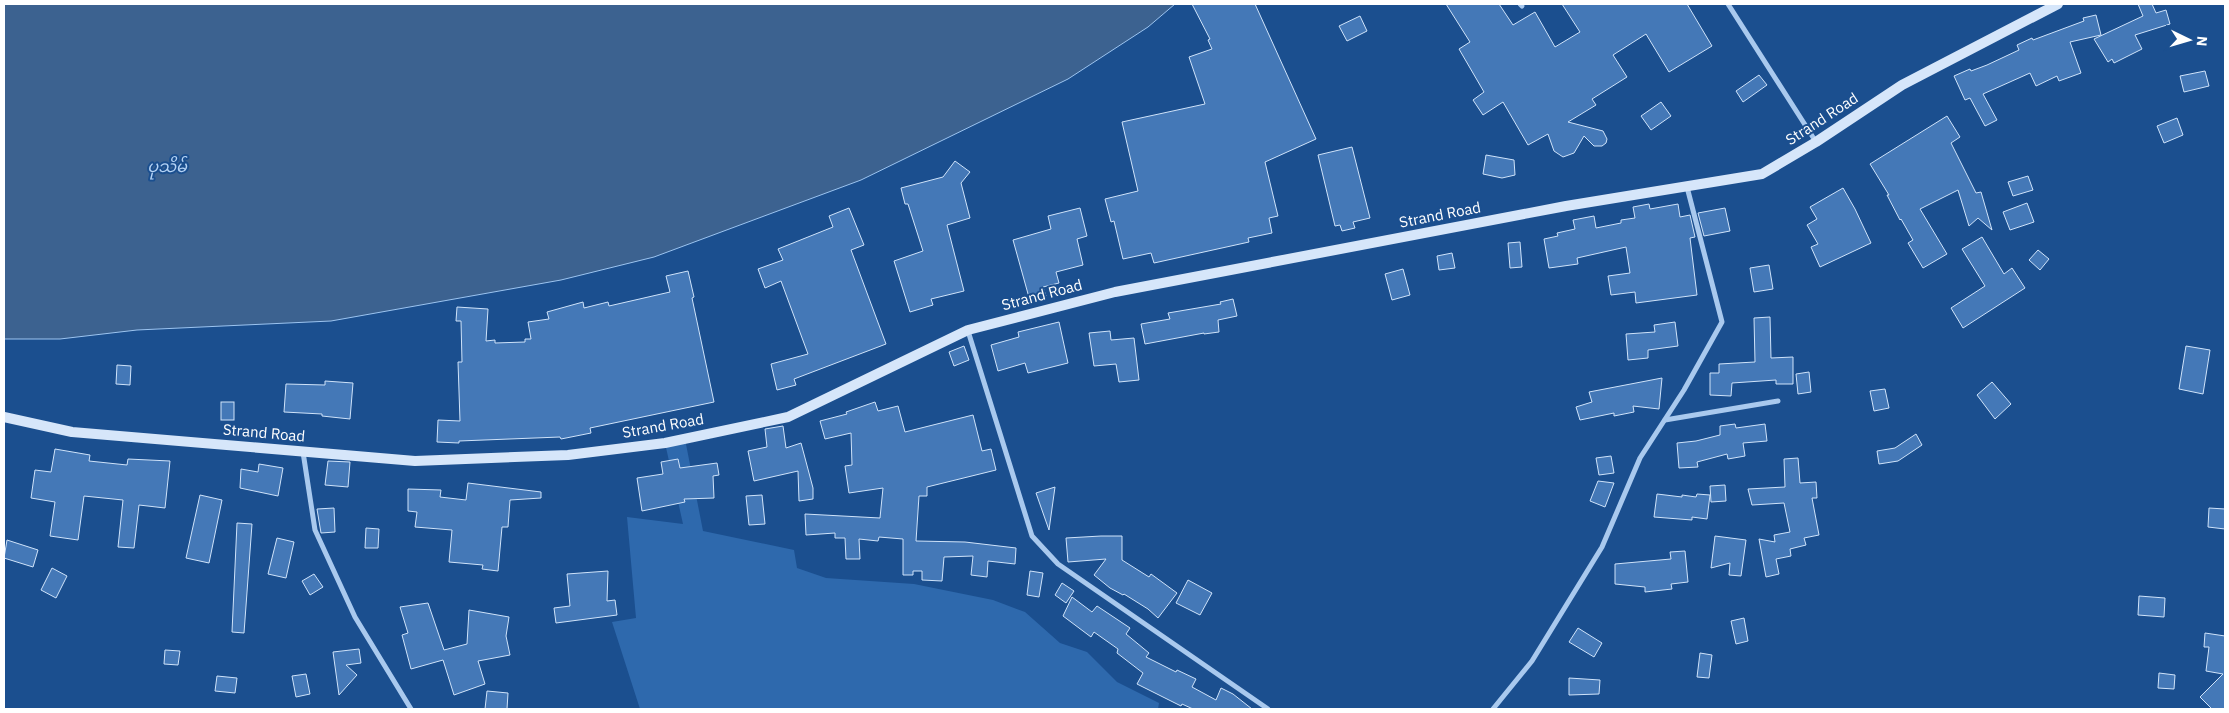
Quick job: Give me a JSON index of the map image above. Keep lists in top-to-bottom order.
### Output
{
  "streets": {
    "main road": ["Strand Road"]
  },
  "water": ["ပုသိမ်"],
  "north": "right"
}
